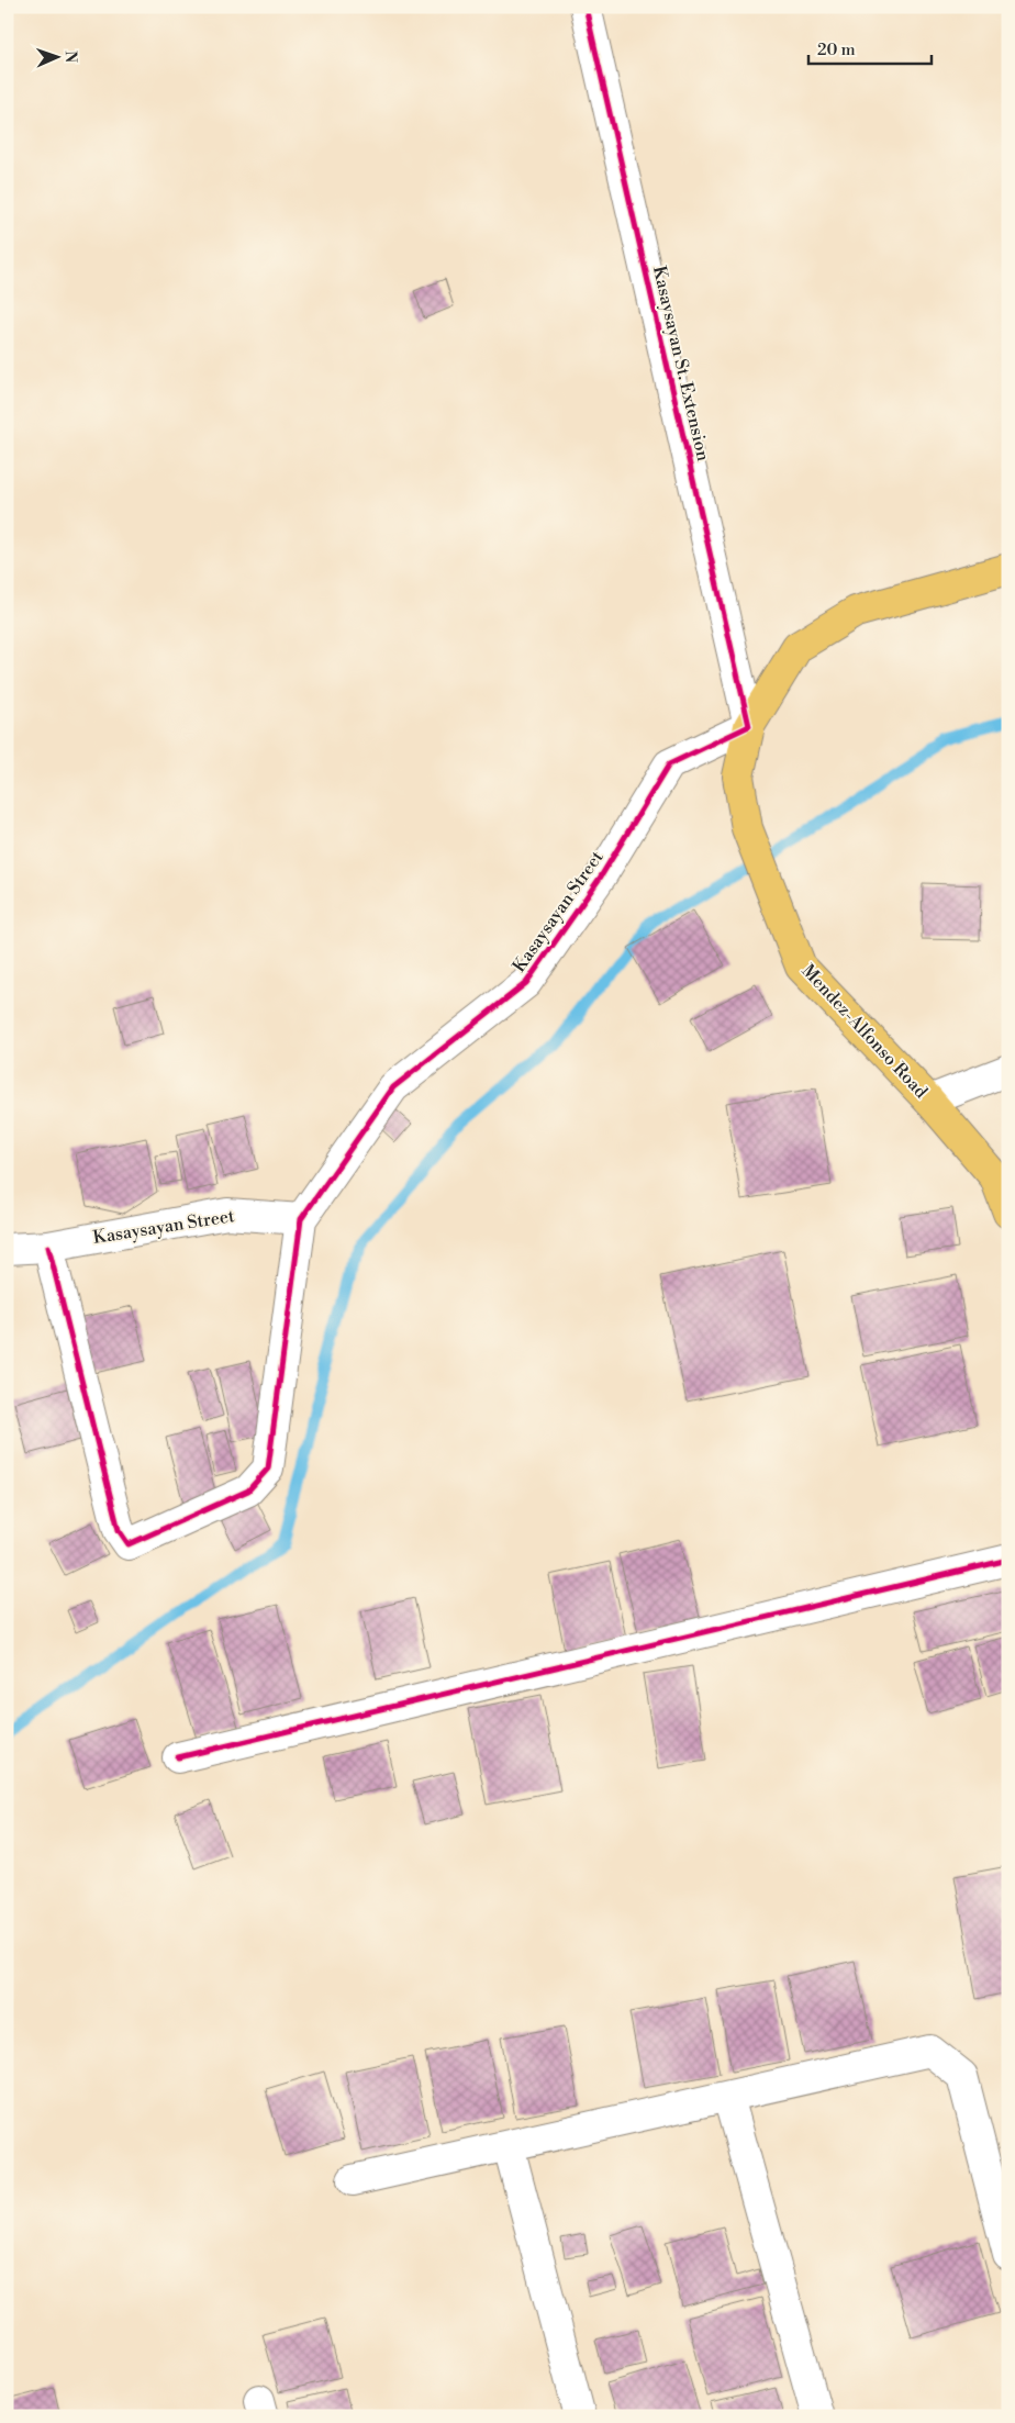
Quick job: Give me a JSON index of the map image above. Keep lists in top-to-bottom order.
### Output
{
  "streets": {
    "main road": ["Mendez-Alfonso Road"],
    "street": ["Kasaysayan St. Extension", "Kasaysayan Street"]
  },
  "crossings": [
    ["Kasaysayan St. Extension", "Kasaysayan Street"],
    ["Kasaysayan St. Extension", "Mendez-Alfonso Road"],
    ["Kasaysayan Street", "Mendez-Alfonso Road"]
  ],
  "scale_bar": "20 m",
  "north": "right"
}
